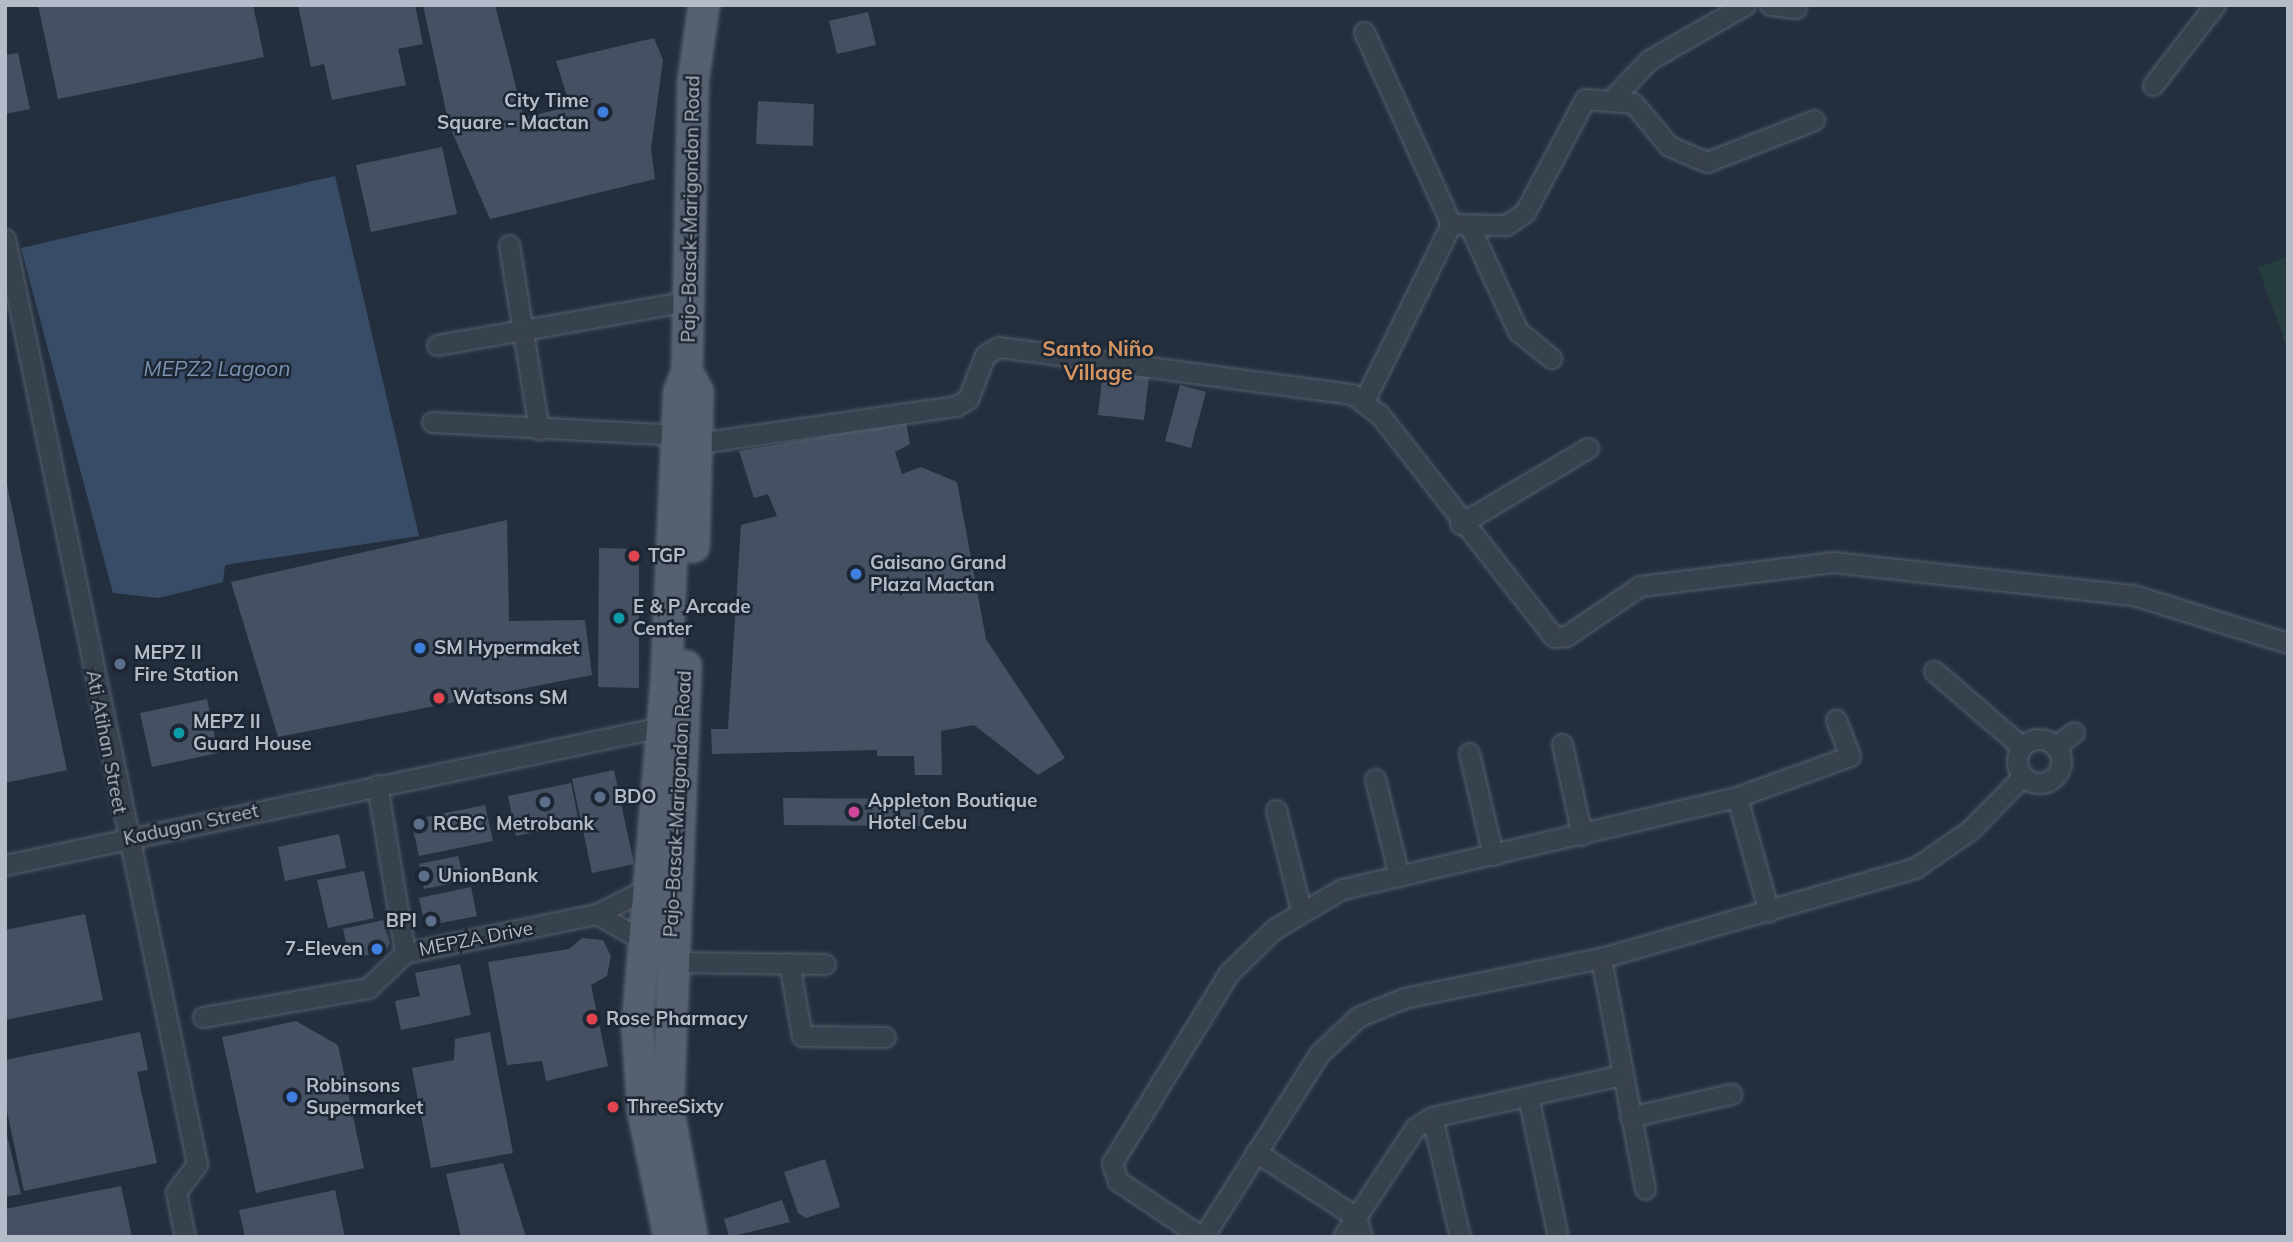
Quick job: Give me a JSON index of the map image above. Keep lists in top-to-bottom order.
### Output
{
  "streets": {
    "main road": ["Pajo-Basak-Marigondon Road"],
    "street": ["Ati Atihan Street", "Kadugan Street", "MEPZA Drive"]
  },
  "crossings": [
    ["Pajo-Basak-Marigondon Road", "MEPZA Drive"],
    ["Ati Atihan Street", "Kadugan Street"]
  ],
  "districts": ["Santo Niño Village"],
  "water": ["MEPZ2 Lagoon"],
  "places": [
    "City Time Square - Mactan",
    "TGP",
    "Gaisano Grand Plaza Mactan",
    "E & P Arcade Center",
    "SM Hypermaket",
    "MEPZ II Fire Station",
    "Watsons SM",
    "MEPZ II Guard House",
    "BDO",
    "Metrobank",
    "Appleton Boutique Hotel Cebu",
    "RCBC",
    "UnionBank",
    "BPI",
    "7-Eleven",
    "Rose Pharmacy",
    "Robinsons Supermarket",
    "ThreeSixty"
  ]
}
